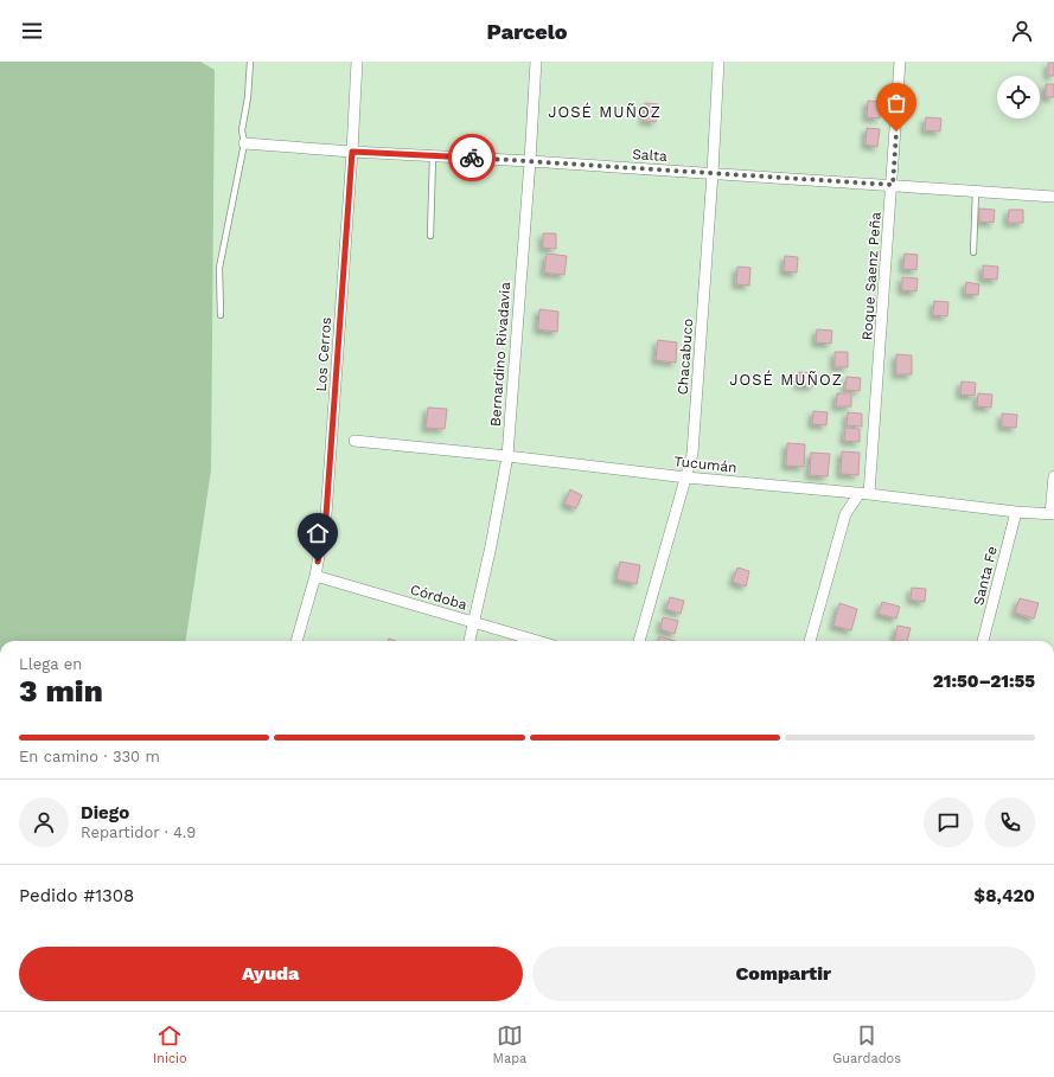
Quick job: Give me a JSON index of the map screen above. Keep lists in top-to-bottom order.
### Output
{
  "streets": {
    "street": [
      "Salta",
      "Roque Saenz Peña",
      "Los Cerros",
      "Bernardino Rivadavia",
      "Chacabuco",
      "Tucumán",
      "Santa Fe",
      "Córdoba"
    ]
  },
  "crossings": [
    ["Salta", "Roque Saenz Peña"],
    ["Salta", "Los Cerros"],
    ["Salta", "Bernardino Rivadavia"],
    ["Salta", "Chacabuco"],
    ["Roque Saenz Peña", "Tucumán"],
    ["Los Cerros", "Córdoba"],
    ["Bernardino Rivadavia", "Tucumán"],
    ["Bernardino Rivadavia", "Córdoba"],
    ["Chacabuco", "Tucumán"],
    ["Tucumán", "Santa Fe"]
  ],
  "districts": ["JOSÉ MUÑOZ", "JOSÉ MUÑOZ"],
  "page": {
    "header": "Parcelo",
    "heading": ["3 min", "Llega en", "21:50–21:55"],
    "panel": [
      "Diego",
      "Repartidor · 4.9",
      "Pedido #1308",
      "$8,420"
    ],
    "bar": "En camino · 330 m",
    "buttons": ["Ayuda", "Compartir"],
    "tabs": ["Inicio", "Mapa", "Guardados"]
  }
}
